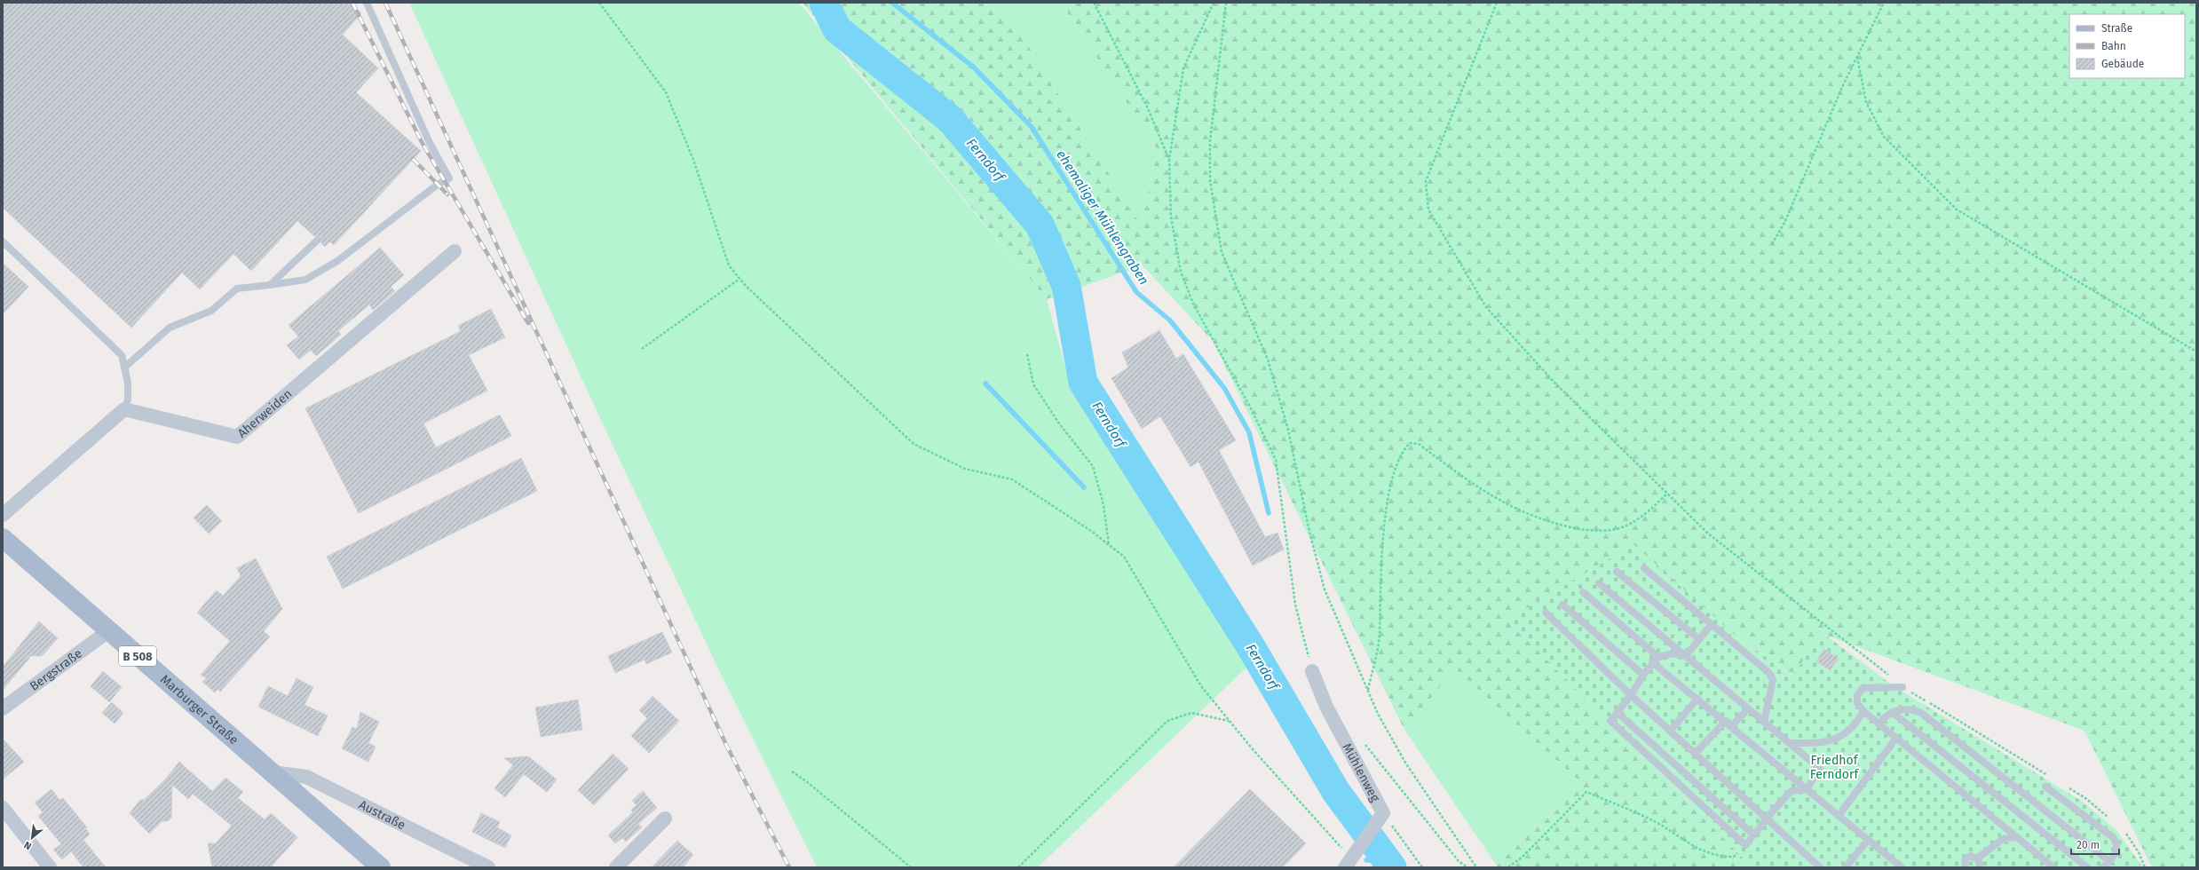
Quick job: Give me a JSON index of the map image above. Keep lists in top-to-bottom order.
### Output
{
  "streets": {
    "main road": ["B 508", "Marburger Straße"],
    "street": [
      "Aherweiden",
      "Bergstraße",
      "Mühlenweg",
      "Austraße"
    ]
  },
  "crossings": [
    ["Bergstraße", "Marburger Straße"],
    ["Marburger Straße", "Austraße"]
  ],
  "water": ["Ferndorf", "ehemaliger Mühlengraben"],
  "parks": ["Friedhof Ferndorf"],
  "legend": ["Straße", "Bahn", "Gebäude"],
  "scale_bar": "20 m",
  "north": "bottom left"
}
